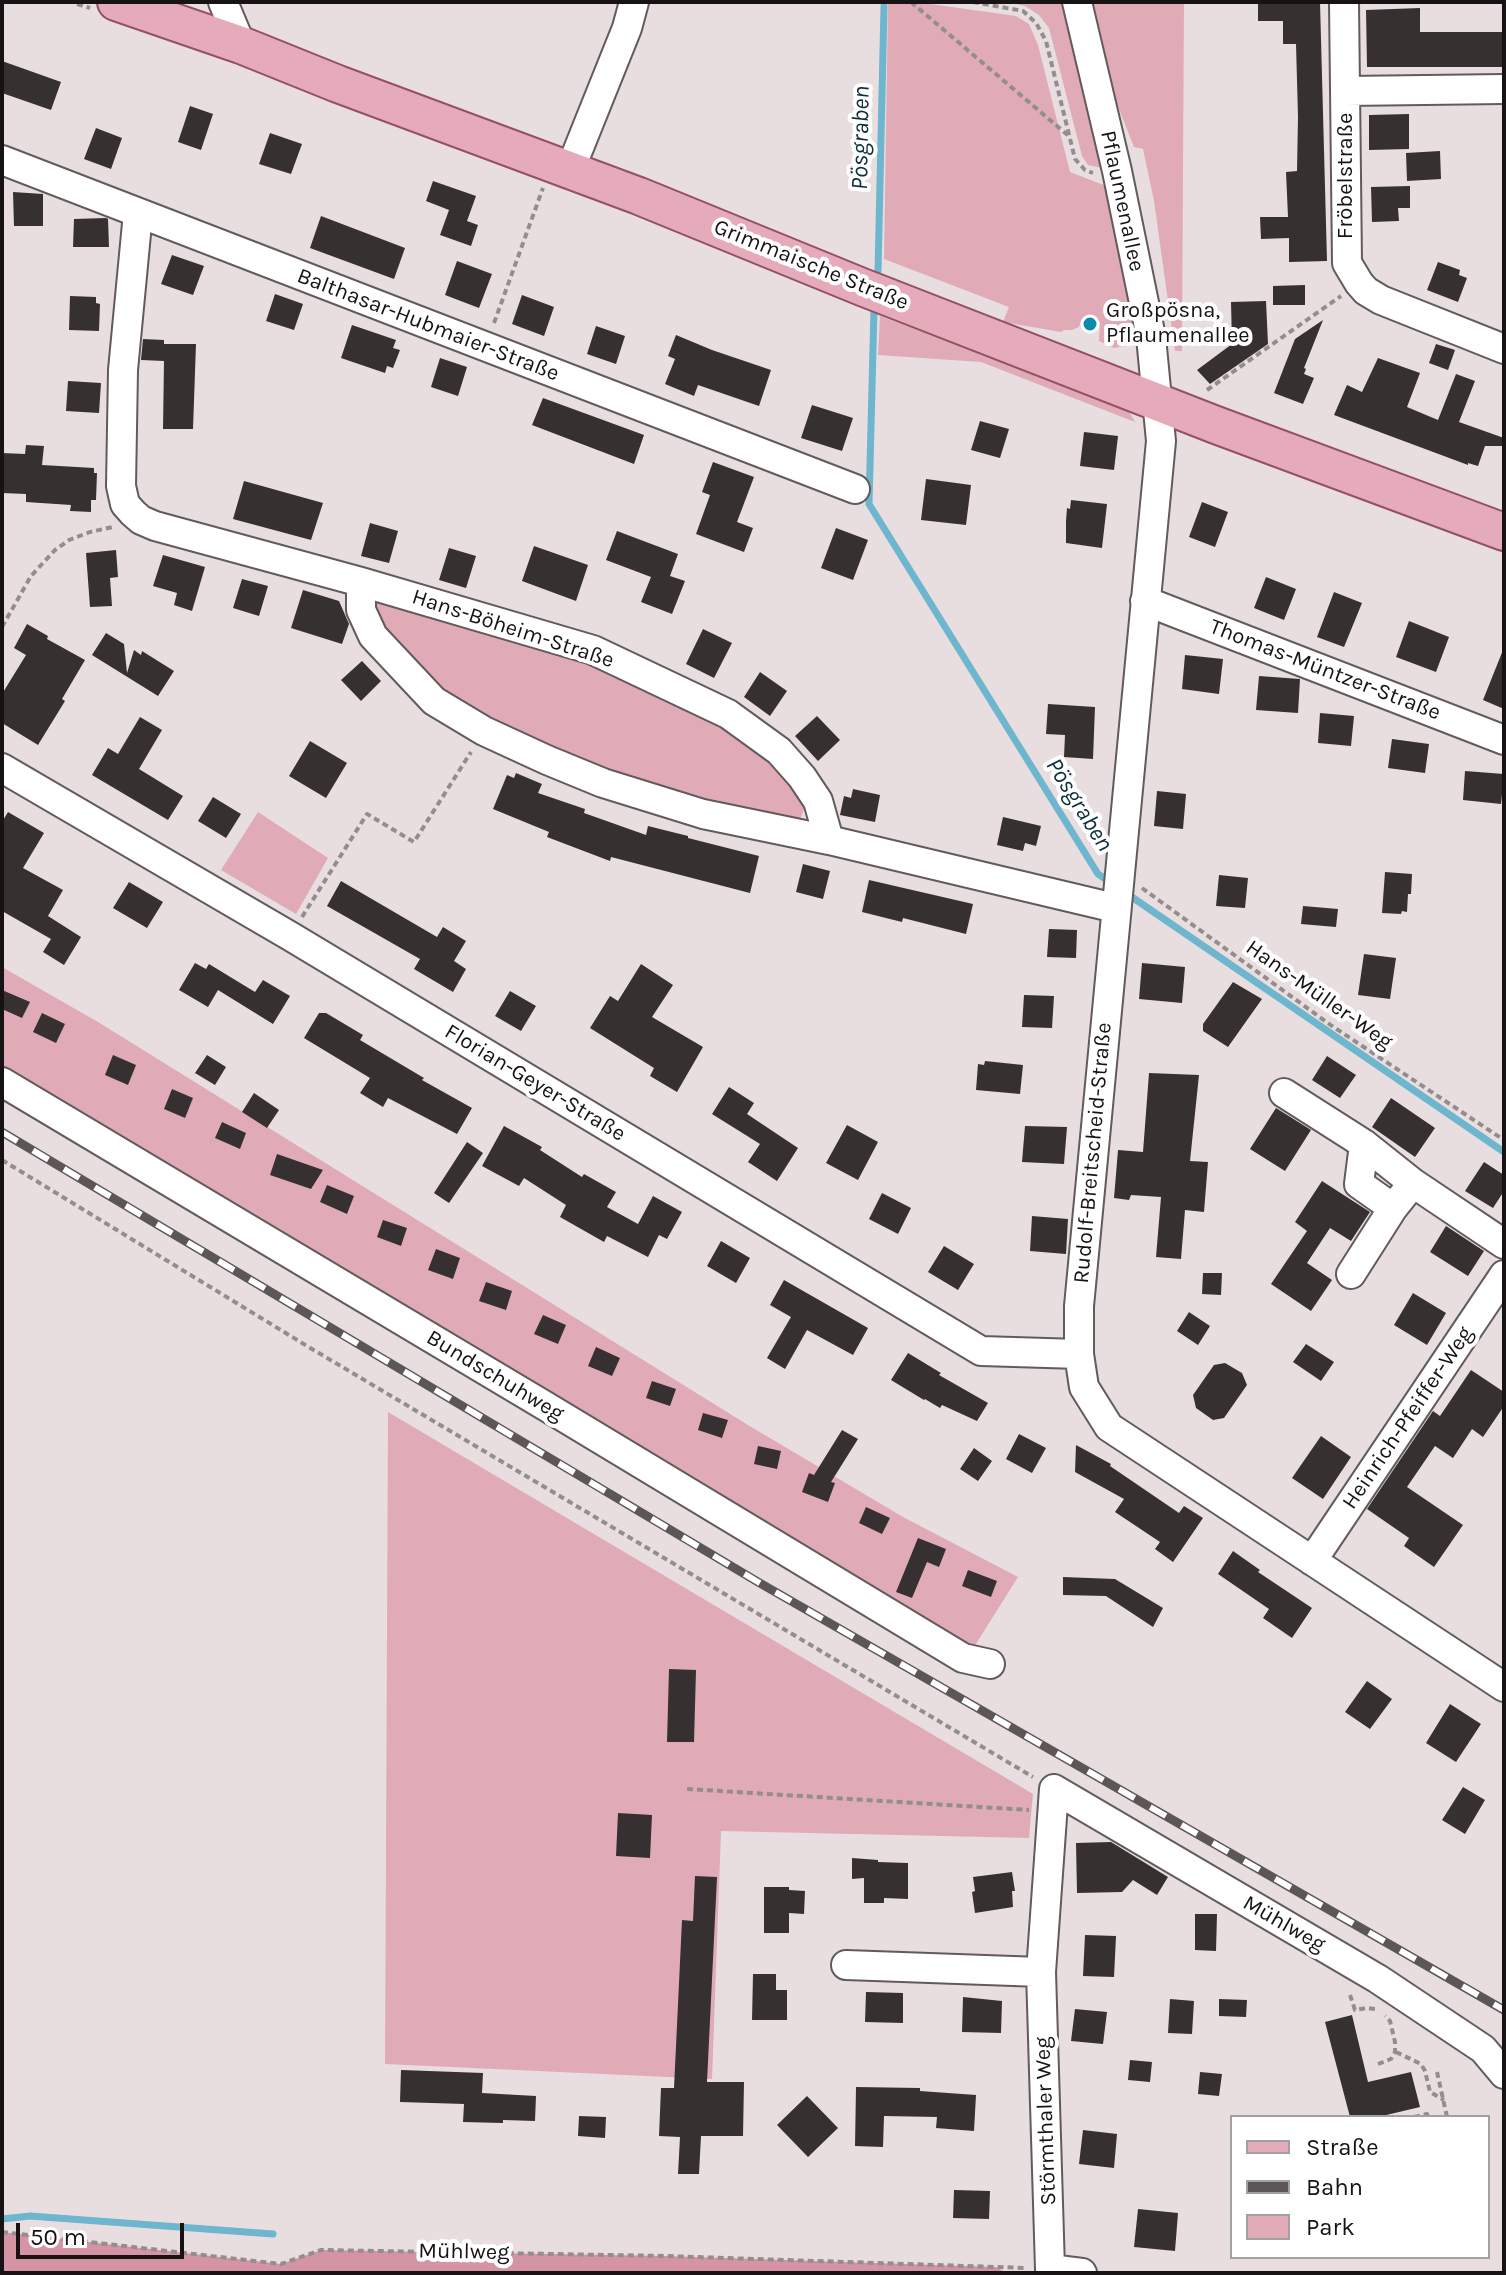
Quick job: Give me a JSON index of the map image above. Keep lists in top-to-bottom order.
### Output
{
  "streets": {
    "main road": ["Grimmaische Straße"],
    "street": [
      "Fröbelstraße",
      "Pflaumenallee",
      "Balthasar-Hubmaier-Straße",
      "Hans-Böheim-Straße",
      "Thomas-Müntzer-Straße",
      "Florian-Geyer-Straße",
      "Rudolf-Breitscheid-Straße",
      "Bundschuhweg",
      "Heinrich-Pfeiffer-Weg",
      "Mühlweg",
      "Störmthaler Weg"
    ],
    "path": ["Hans-Müller-Weg"]
  },
  "crossings": [
    ["Pflaumenallee", "Grimmaische Straße"],
    ["Pflaumenallee", "Rudolf-Breitscheid-Straße"],
    ["Grimmaische Straße", "Rudolf-Breitscheid-Straße"],
    ["Thomas-Müntzer-Straße", "Rudolf-Breitscheid-Straße"],
    ["Hans-Müller-Weg", "Rudolf-Breitscheid-Straße"],
    ["Florian-Geyer-Straße", "Rudolf-Breitscheid-Straße"],
    ["Rudolf-Breitscheid-Straße", "Heinrich-Pfeiffer-Weg"],
    ["Mühlweg", "Störmthaler Weg"]
  ],
  "water": ["Pösgraben"],
  "places": ["Großpösna, Pflaumenallee"],
  "legend": ["Straße", "Bahn", "Park"],
  "scale_bar": "50 m"
}
